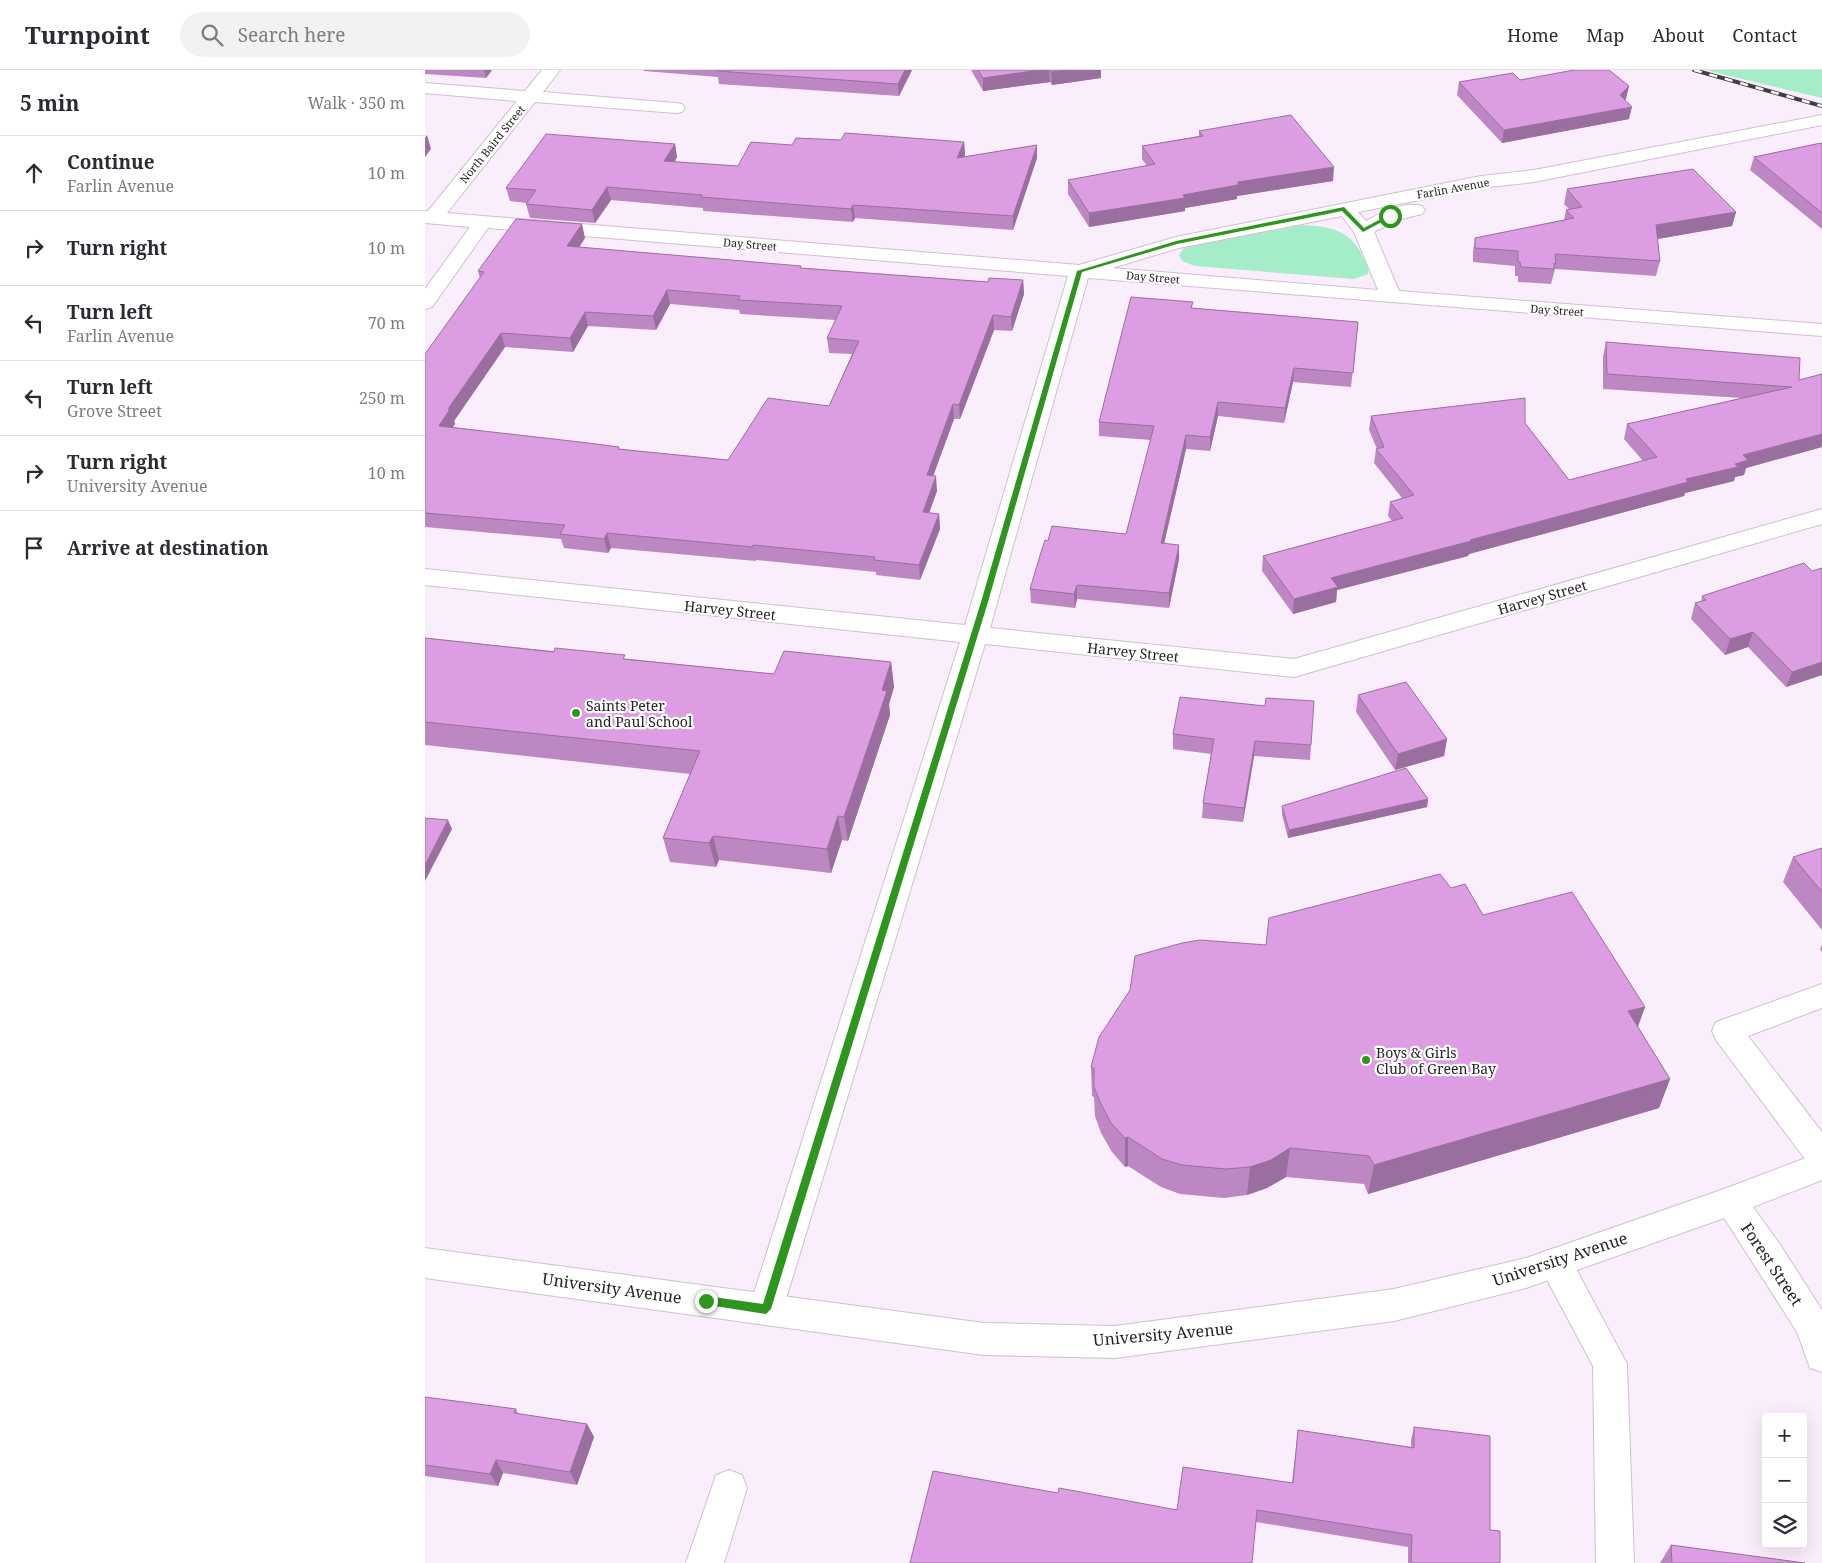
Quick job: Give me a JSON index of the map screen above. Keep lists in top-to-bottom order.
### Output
{
  "streets": {
    "street": [
      "North Baird Street",
      "Farlin Avenue",
      "Day Street",
      "Harvey Street",
      "University Avenue",
      "Forest Street"
    ]
  },
  "crossings": [
    ["North Baird Street", "Day Street"],
    ["Farlin Avenue", "Day Street"],
    ["University Avenue", "Forest Street"]
  ],
  "places": ["Saints Peter and Paul School", "Boys & Girls Club of Green Bay"],
  "page": {
    "header": "Turnpoint",
    "search": "Search here",
    "nav": [
      "Home",
      "Map",
      "About",
      "Contact"
    ],
    "heading": ["5 min", "Walk · 350 m"],
    "list": [
      ["Continue", "Farlin Avenue", "10 m"],
      ["Turn right", "10 m"],
      ["Turn left", "Farlin Avenue", "70 m"],
      ["Turn left", "Grove Street", "250 m"],
      ["Turn right", "University Avenue", "10 m"],
      "Arrive at destination"
    ],
    "map_buttons": ["+", "−"]
  }
}
